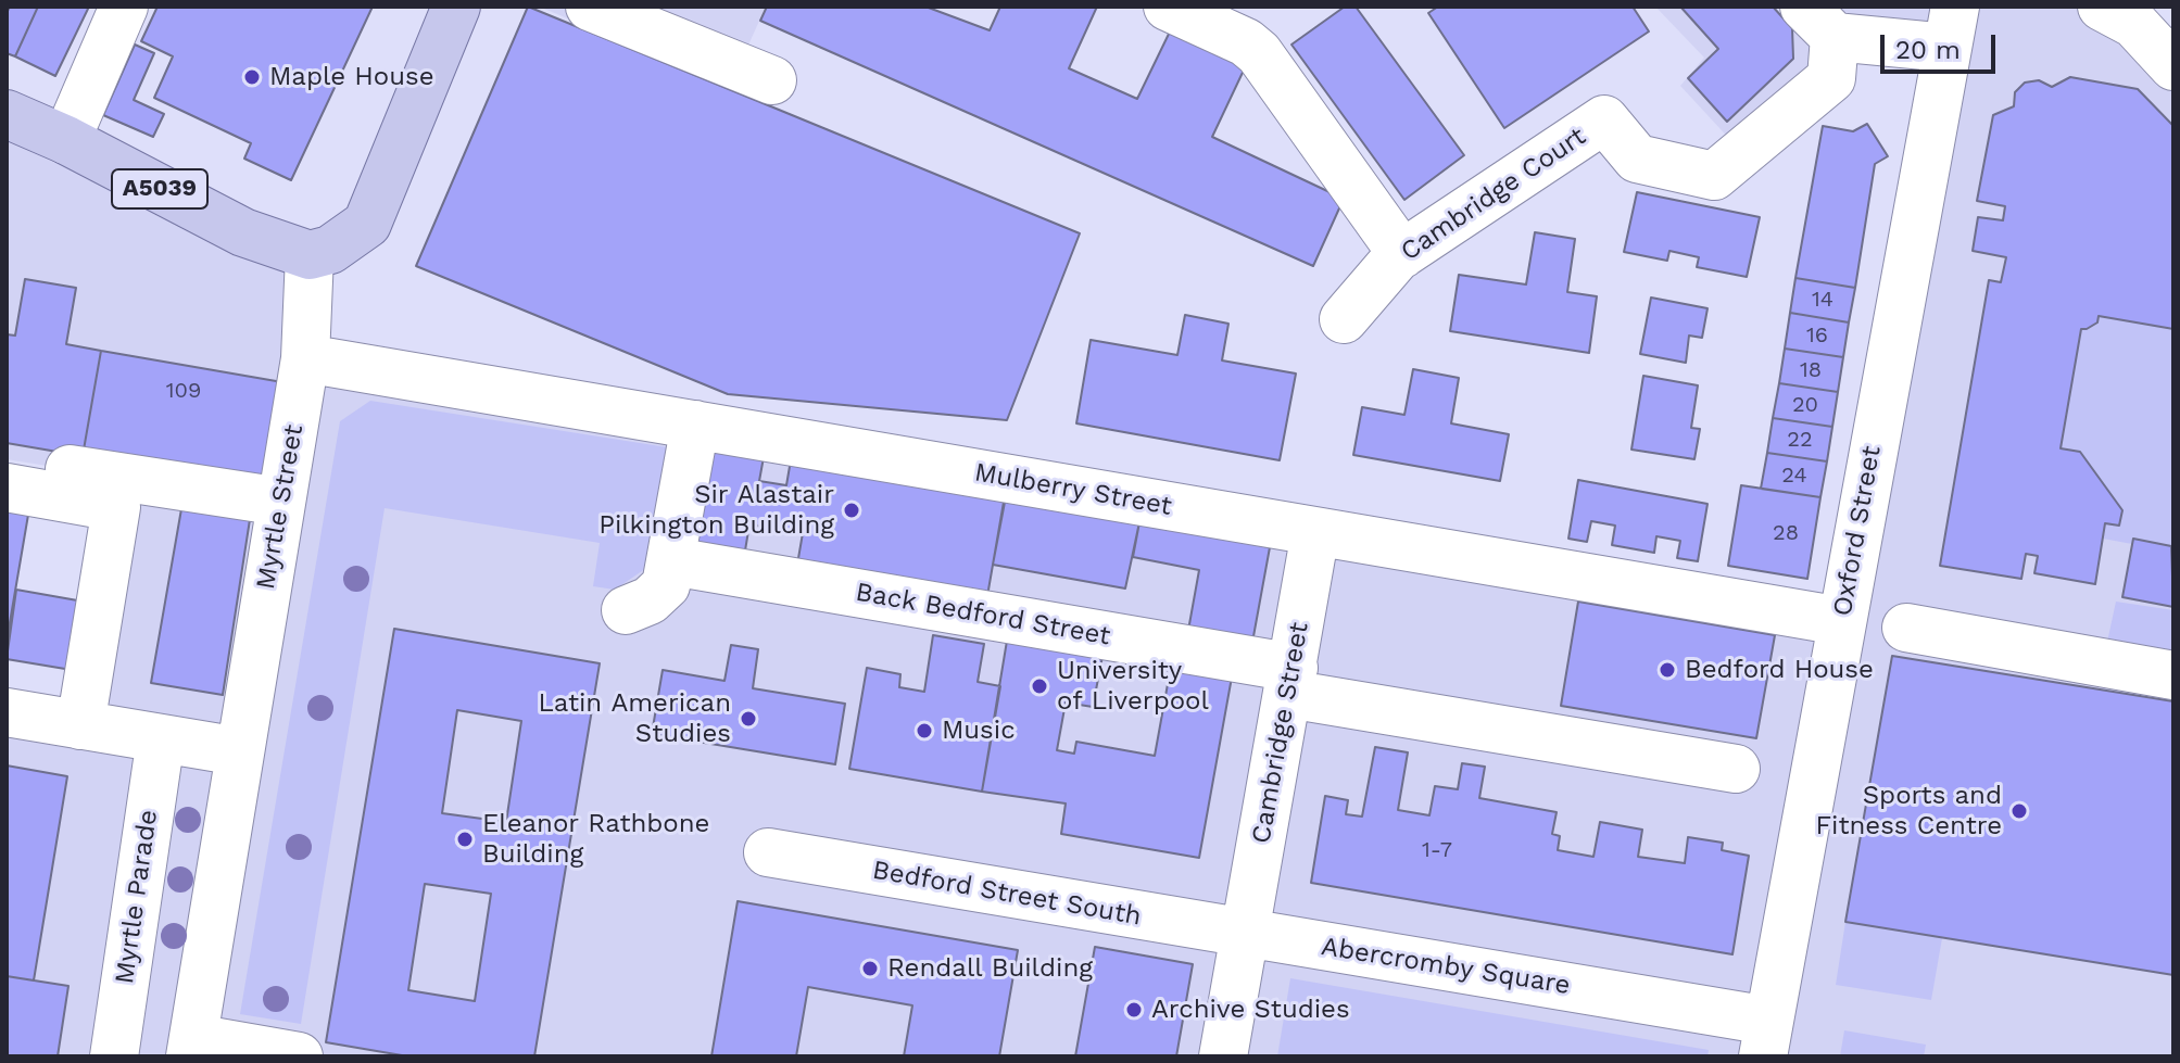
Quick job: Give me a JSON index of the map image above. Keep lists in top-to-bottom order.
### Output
{
  "streets": {
    "main road": ["A5039"],
    "street": [
      "Cambridge Court",
      "Mulberry Street",
      "Myrtle Street",
      "Oxford Street",
      "Back Bedford Street",
      "Cambridge Street",
      "Bedford Street South",
      "Myrtle Parade",
      "Abercromby Square"
    ]
  },
  "crossings": [
    ["A5039", "Myrtle Street"],
    ["Mulberry Street", "Myrtle Street"],
    ["Mulberry Street", "Oxford Street"],
    ["Mulberry Street", "Cambridge Street"],
    ["Oxford Street", "Abercromby Square"],
    ["Back Bedford Street", "Cambridge Street"],
    ["Cambridge Street", "Bedford Street South"],
    ["Cambridge Street", "Abercromby Square"],
    ["Bedford Street South", "Abercromby Square"]
  ],
  "places": [
    "Maple House",
    "Sir Alastair Pilkington Building",
    "Bedford House",
    "University of Liverpool",
    "Latin American Studies",
    "Music",
    "Sports and Fitness Centre",
    "Eleanor Rathbone Building",
    "Rendall Building",
    "Archive Studies"
  ],
  "house_numbers": [
    "14",
    "16",
    "18",
    "109",
    "20",
    "22",
    "24",
    "28",
    "1-7"
  ],
  "scale_bar": "20 m"
}
